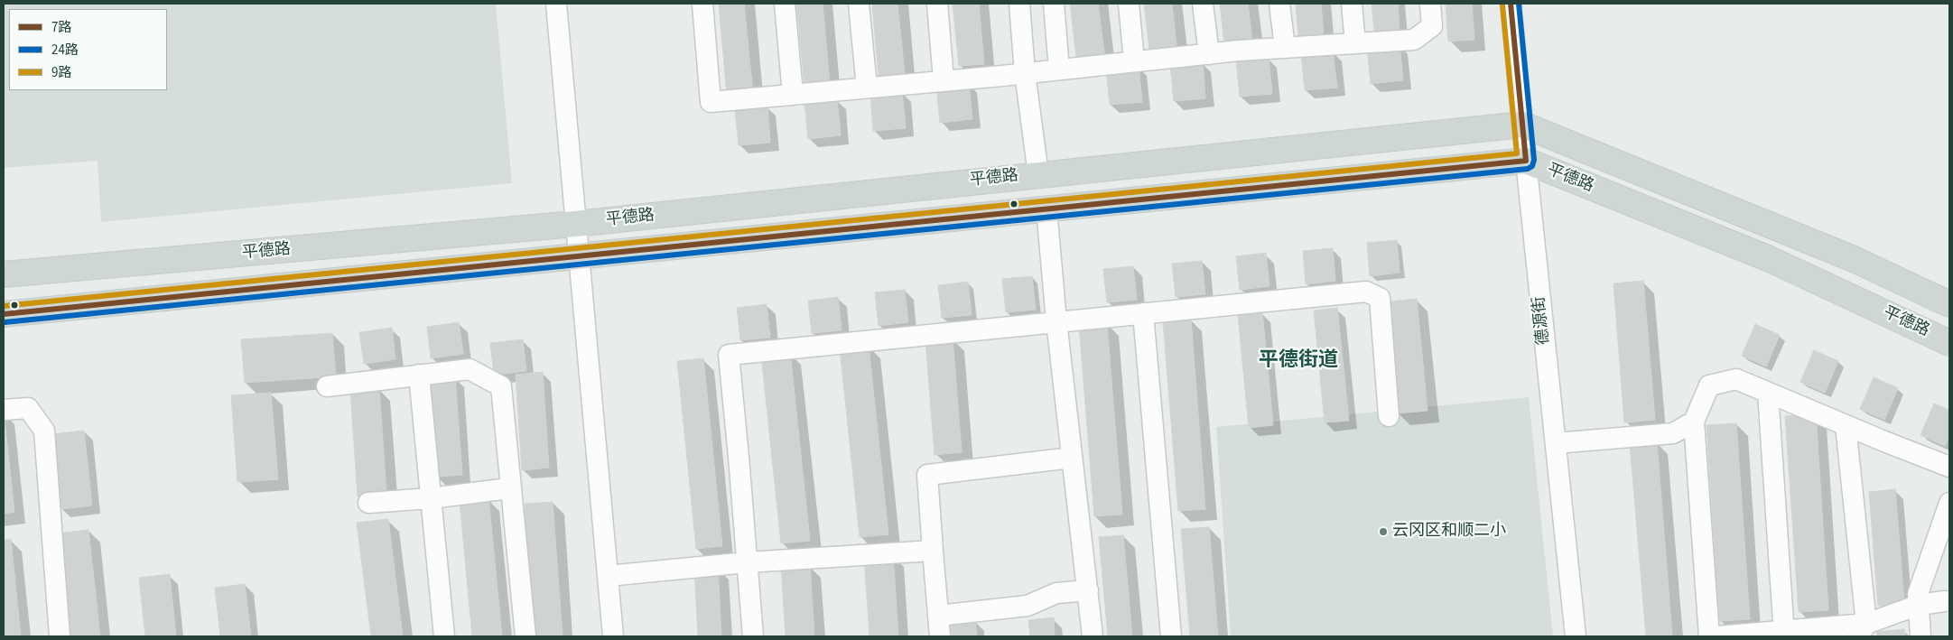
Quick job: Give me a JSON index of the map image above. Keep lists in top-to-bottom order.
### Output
{
  "streets": {
    "main road": ["平德路"],
    "street": ["德源街"]
  },
  "crossings": [
    ["平德路", "德源街"]
  ],
  "districts": ["平德街道"],
  "places": ["云冈区和顺二小"],
  "lines": ["transit line 7路", "transit line 24路", "transit line 9路"],
  "legend": ["7路", "24路", "9路"]
}
